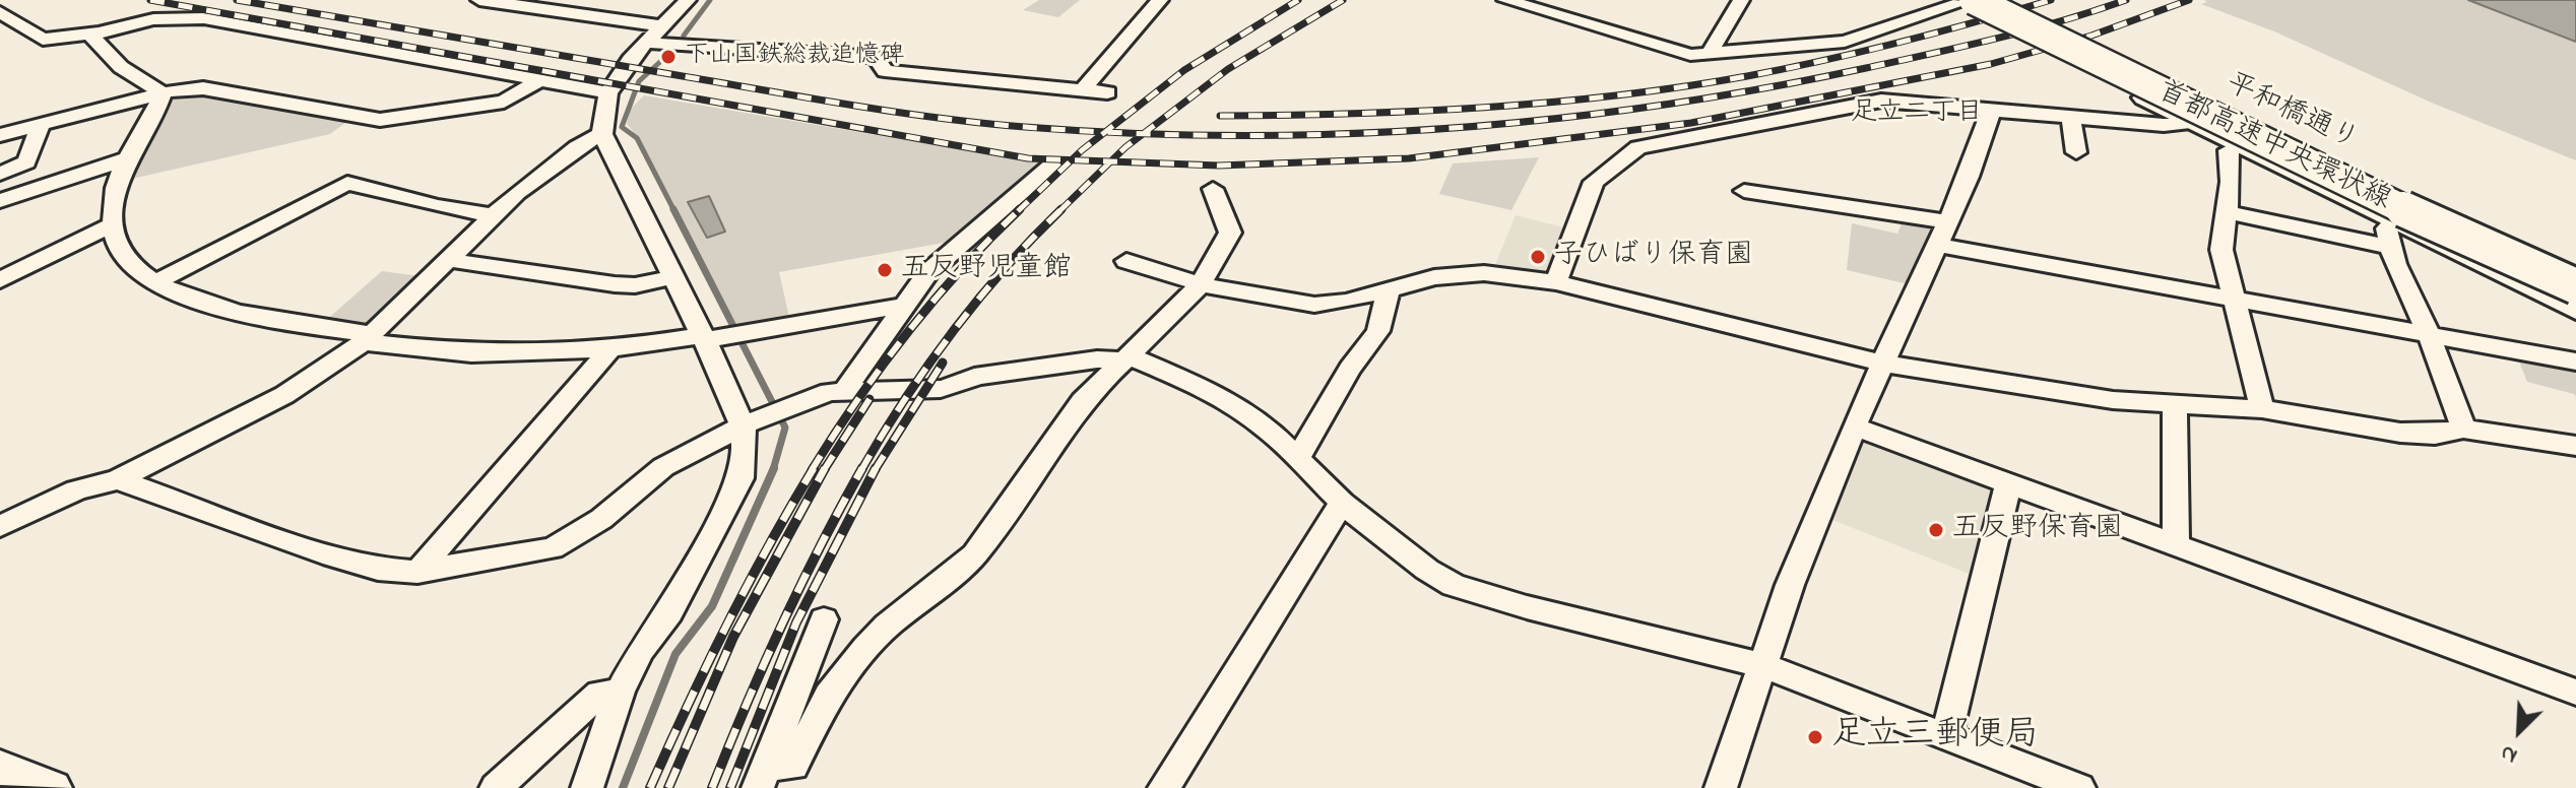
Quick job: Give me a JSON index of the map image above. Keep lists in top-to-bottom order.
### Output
{
  "streets": {
    "highway": ["首都高速中央環状線"],
    "main road": ["平和橋通り"]
  },
  "crossings": [
    ["平和橋通り", "首都高速中央環状線"]
  ],
  "districts": ["足立二丁目"],
  "places": [
    "下山国鉄総裁追憶碑",
    "子ひばり保育園",
    "五反野児童館",
    "五反野保育園",
    "足立三郵便局"
  ],
  "north": "bottom left"
}
